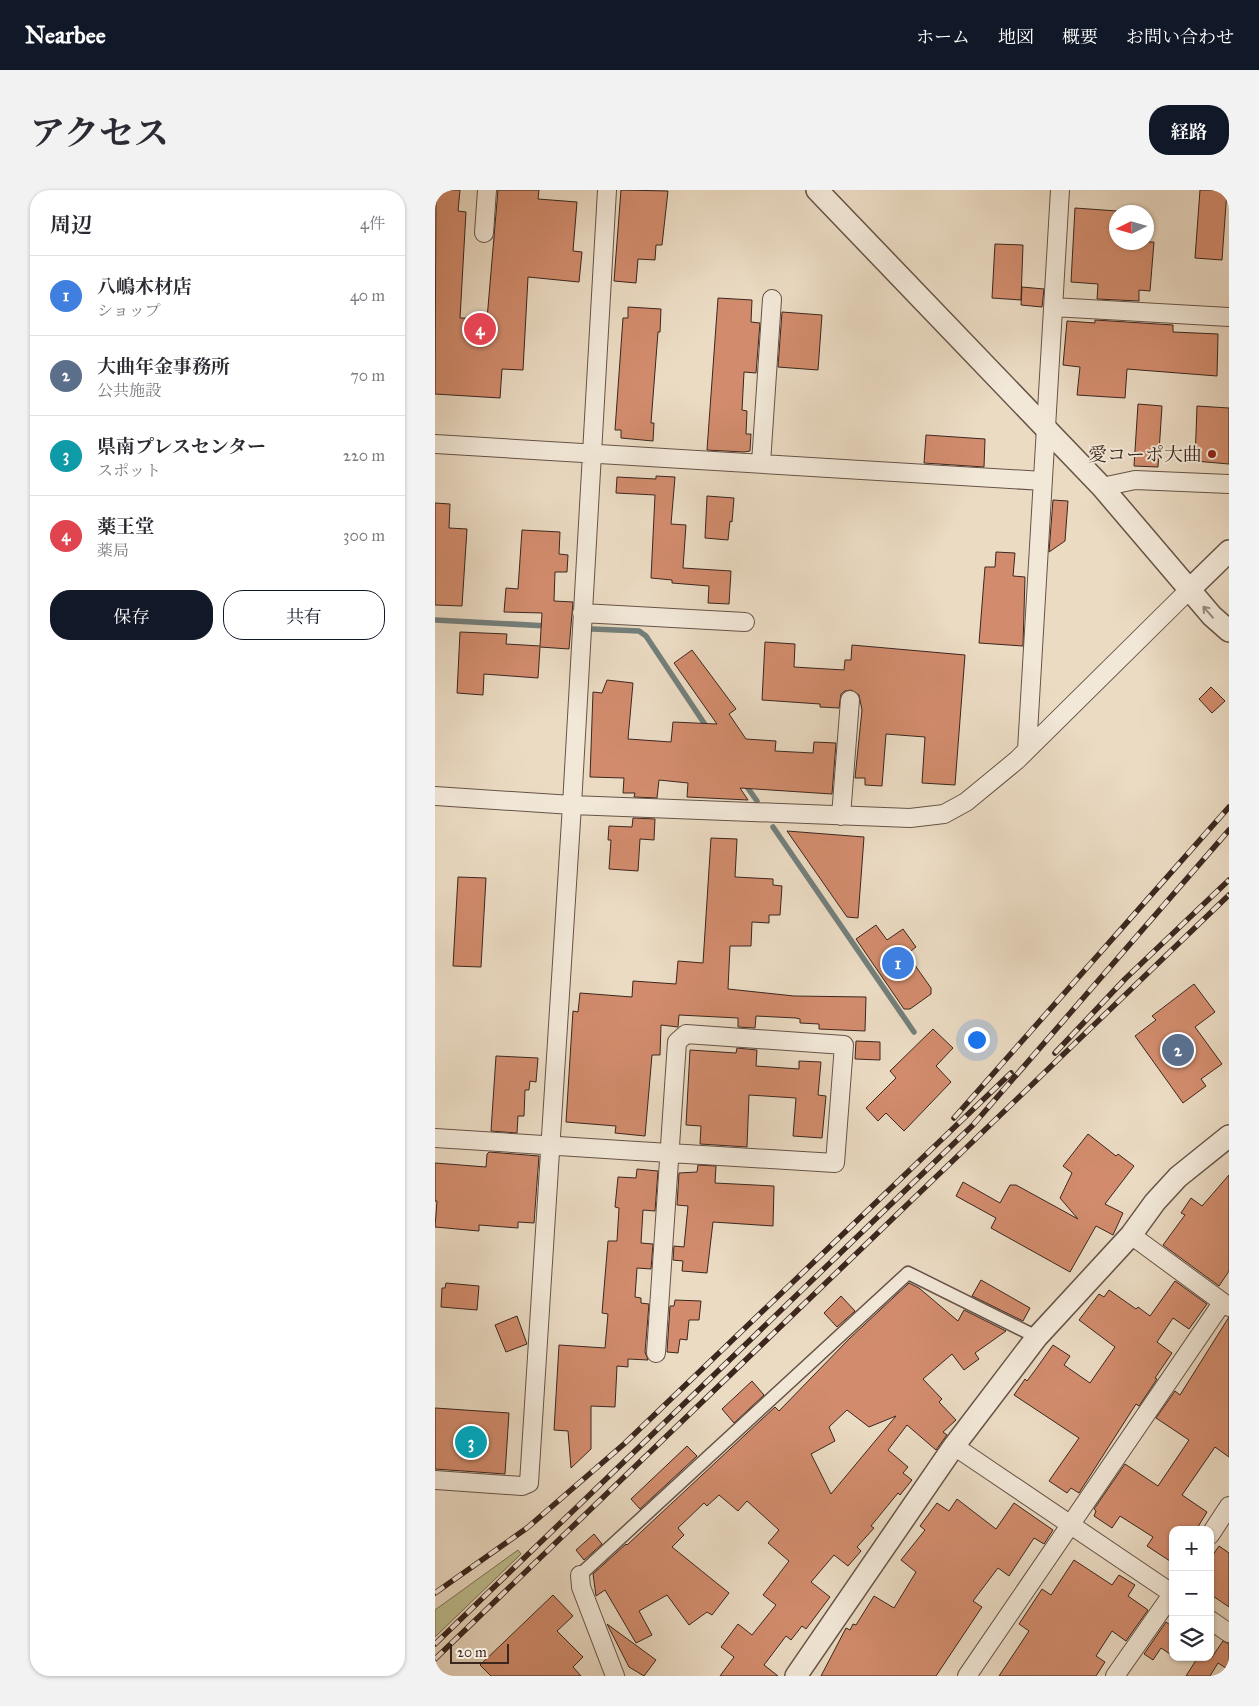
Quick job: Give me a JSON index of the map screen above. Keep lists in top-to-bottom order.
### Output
{
  "places": ["愛コーポ大曲"],
  "scale_bar": "20 m",
  "north": "left",
  "page": {
    "header": "Nearbee",
    "nav": [
      "ホーム",
      "地図",
      "概要",
      "お問い合わせ"
    ],
    "title": "アクセス",
    "buttons": [
      "経路",
      ["保存", "共有"]
    ],
    "heading": ["周辺", "4件"],
    "list": [
      {
        "mark": "1",
        "name": "八嶋木材店",
        "note": "ショップ",
        "value": "40 m"
      },
      {
        "mark": "2",
        "name": "大曲年金事務所",
        "note": "公共施設",
        "value": "70 m"
      },
      {
        "mark": "3",
        "name": "県南プレスセンター",
        "note": "スポット",
        "value": "220 m"
      },
      {
        "mark": "4",
        "name": "薬王堂",
        "note": "薬局",
        "value": "300 m"
      }
    ],
    "pins": [
      "4",
      "1",
      "2",
      "3"
    ],
    "map_buttons": ["+", "−"],
    "scale": "20 m"
  }
}
